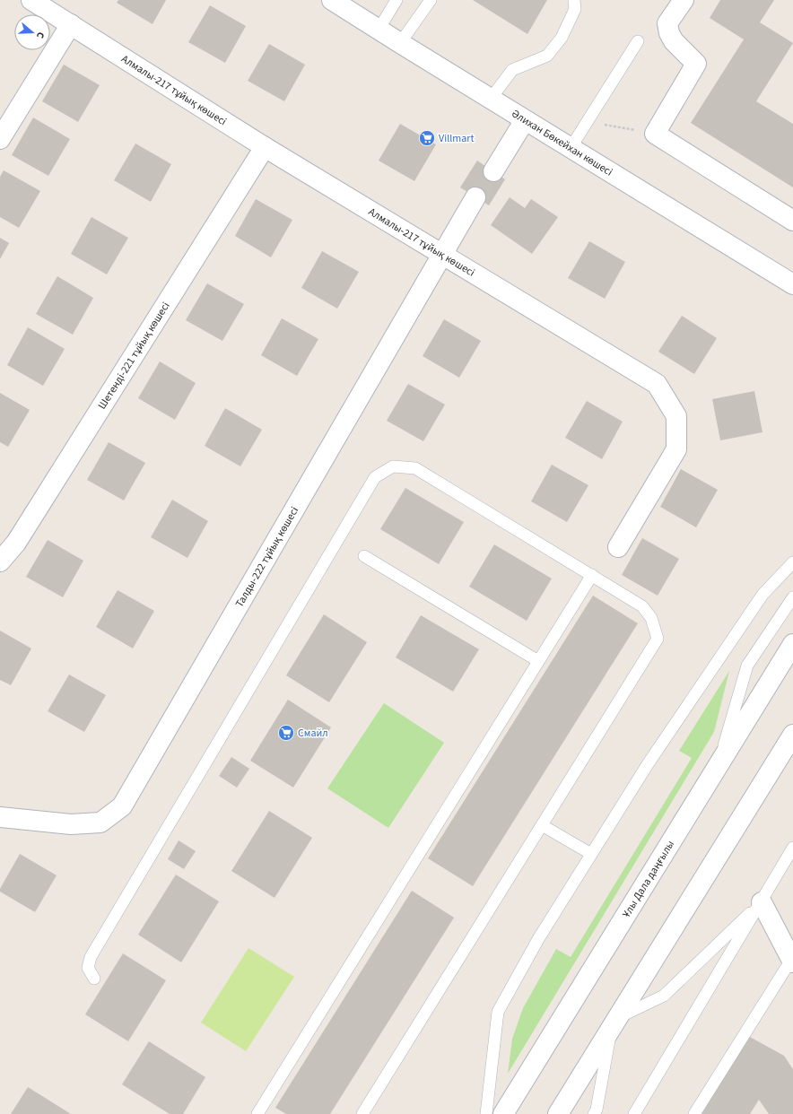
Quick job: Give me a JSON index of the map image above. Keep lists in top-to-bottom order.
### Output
{
  "streets": {
    "street": [
      "Алмалы-217 тұйық көшесі",
      "Әлихан Бөкейхан көшесі",
      "Шетенді-221 тұйық көшесі",
      "Талды-222 тұйық көшесі",
      "Ұлы Дала даңғылы"
    ]
  },
  "crossings": [
    ["Алмалы-217 тұйық көшесі", "Шетенді-221 тұйық көшесі"],
    ["Алмалы-217 тұйық көшесі", "Талды-222 тұйық көшесі"]
  ],
  "places": {
    "supermarket": ["Villmart", "Смайл"]
  },
  "north": "right"
}
